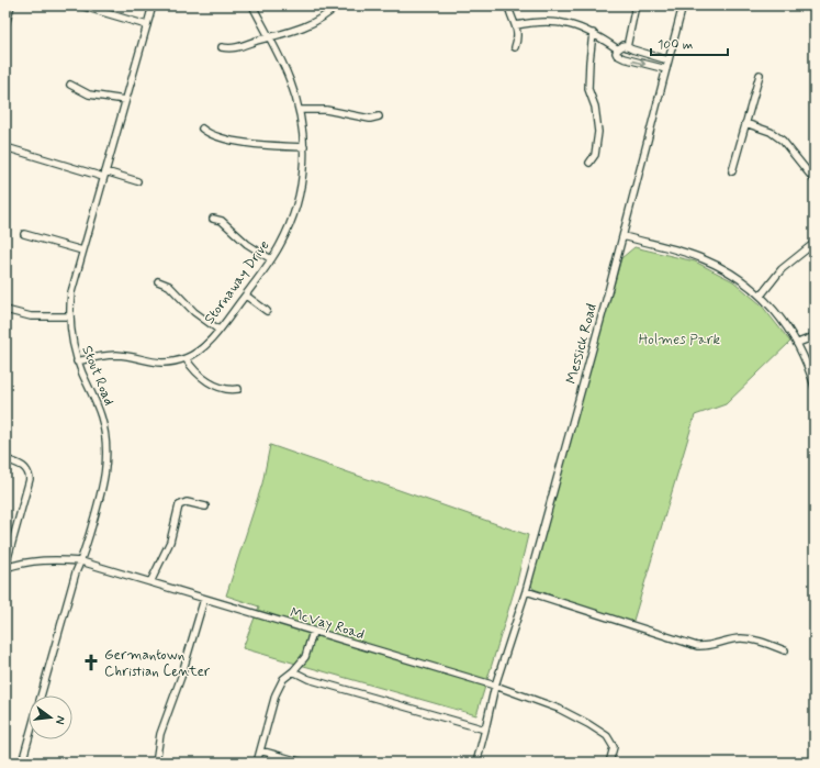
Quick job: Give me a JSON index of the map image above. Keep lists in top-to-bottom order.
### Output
{
  "streets": {
    "street": [
      "Stornaway Drive",
      "Messick Road",
      "Stout Road",
      "McVay Road"
    ]
  },
  "crossings": [
    ["Stornaway Drive", "Stout Road"],
    ["Messick Road", "McVay Road"],
    ["Stout Road", "McVay Road"]
  ],
  "parks": ["Holmes Park"],
  "places": {
    "church": ["Germantown Christian Center"]
  },
  "scale_bar": "100 m",
  "north": "right"
}
